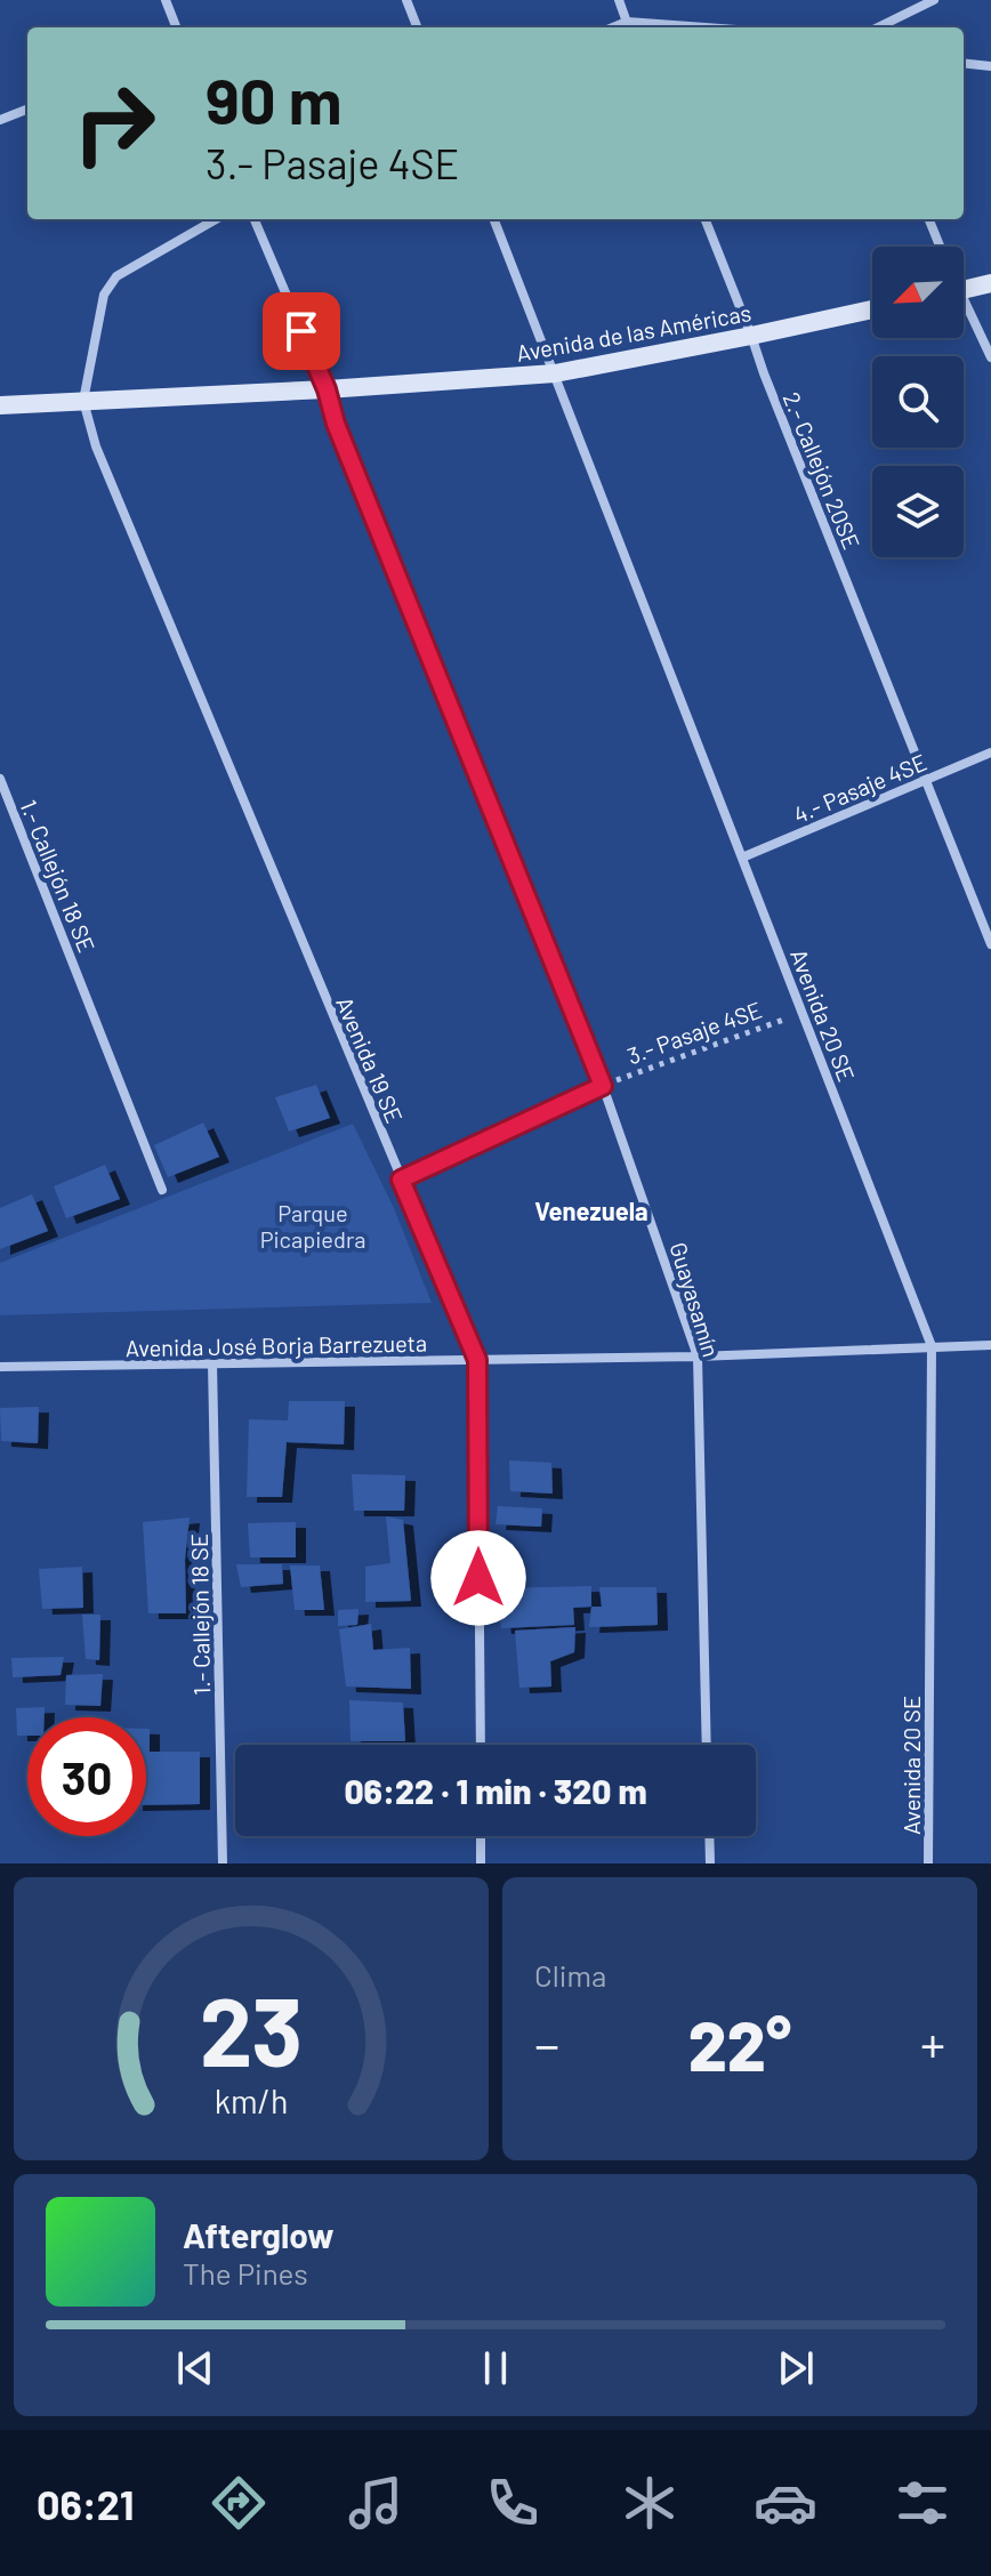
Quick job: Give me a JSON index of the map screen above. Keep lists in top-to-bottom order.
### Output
{
  "streets": {
    "street": [
      "Avenida de las Américas",
      "2.- Callejón 20SE",
      "4.- Pasaje 4SE",
      "1.- Callejón 18 SE",
      "Avenida 20 SE",
      "3.- Pasaje 4SE",
      "Avenida 19 SE",
      "Guayasamín",
      "Avenida José Borja Barrezueta"
    ]
  },
  "crossings": [
    ["Avenida de las Américas", "2.- Callejón 20SE"],
    ["Avenida de las Américas", "Avenida 20 SE"],
    ["Avenida de las Américas", "Avenida 19 SE"],
    ["Avenida de las Américas", "Guayasamín"],
    ["2.- Callejón 20SE", "4.- Pasaje 4SE"],
    ["4.- Pasaje 4SE", "Avenida 20 SE"],
    ["1.- Callejón 18 SE", "Avenida José Borja Barrezueta"],
    ["Avenida 20 SE", "3.- Pasaje 4SE"],
    ["Avenida 20 SE", "Avenida José Borja Barrezueta"],
    ["3.- Pasaje 4SE", "Avenida 19 SE"],
    ["3.- Pasaje 4SE", "Guayasamín"],
    ["Avenida 19 SE", "Avenida José Borja Barrezueta"],
    ["Guayasamín", "Avenida José Borja Barrezueta"]
  ],
  "districts": ["Venezuela"],
  "parks": ["Parque Picapiedra"],
  "north": "bottom left",
  "page": {
    "turn": ["90 m", "3.- Pasaje 4SE"],
    "limit": "30",
    "trip": "06:22 · 1 min · 320 m",
    "tile": "Clima",
    "heat": ["−", "22°", "+"],
    "song": ["Afterglow", "The Pines"],
    "tabs": "06:21",
    "gauge": ["23", "km/h"]
  }
}
